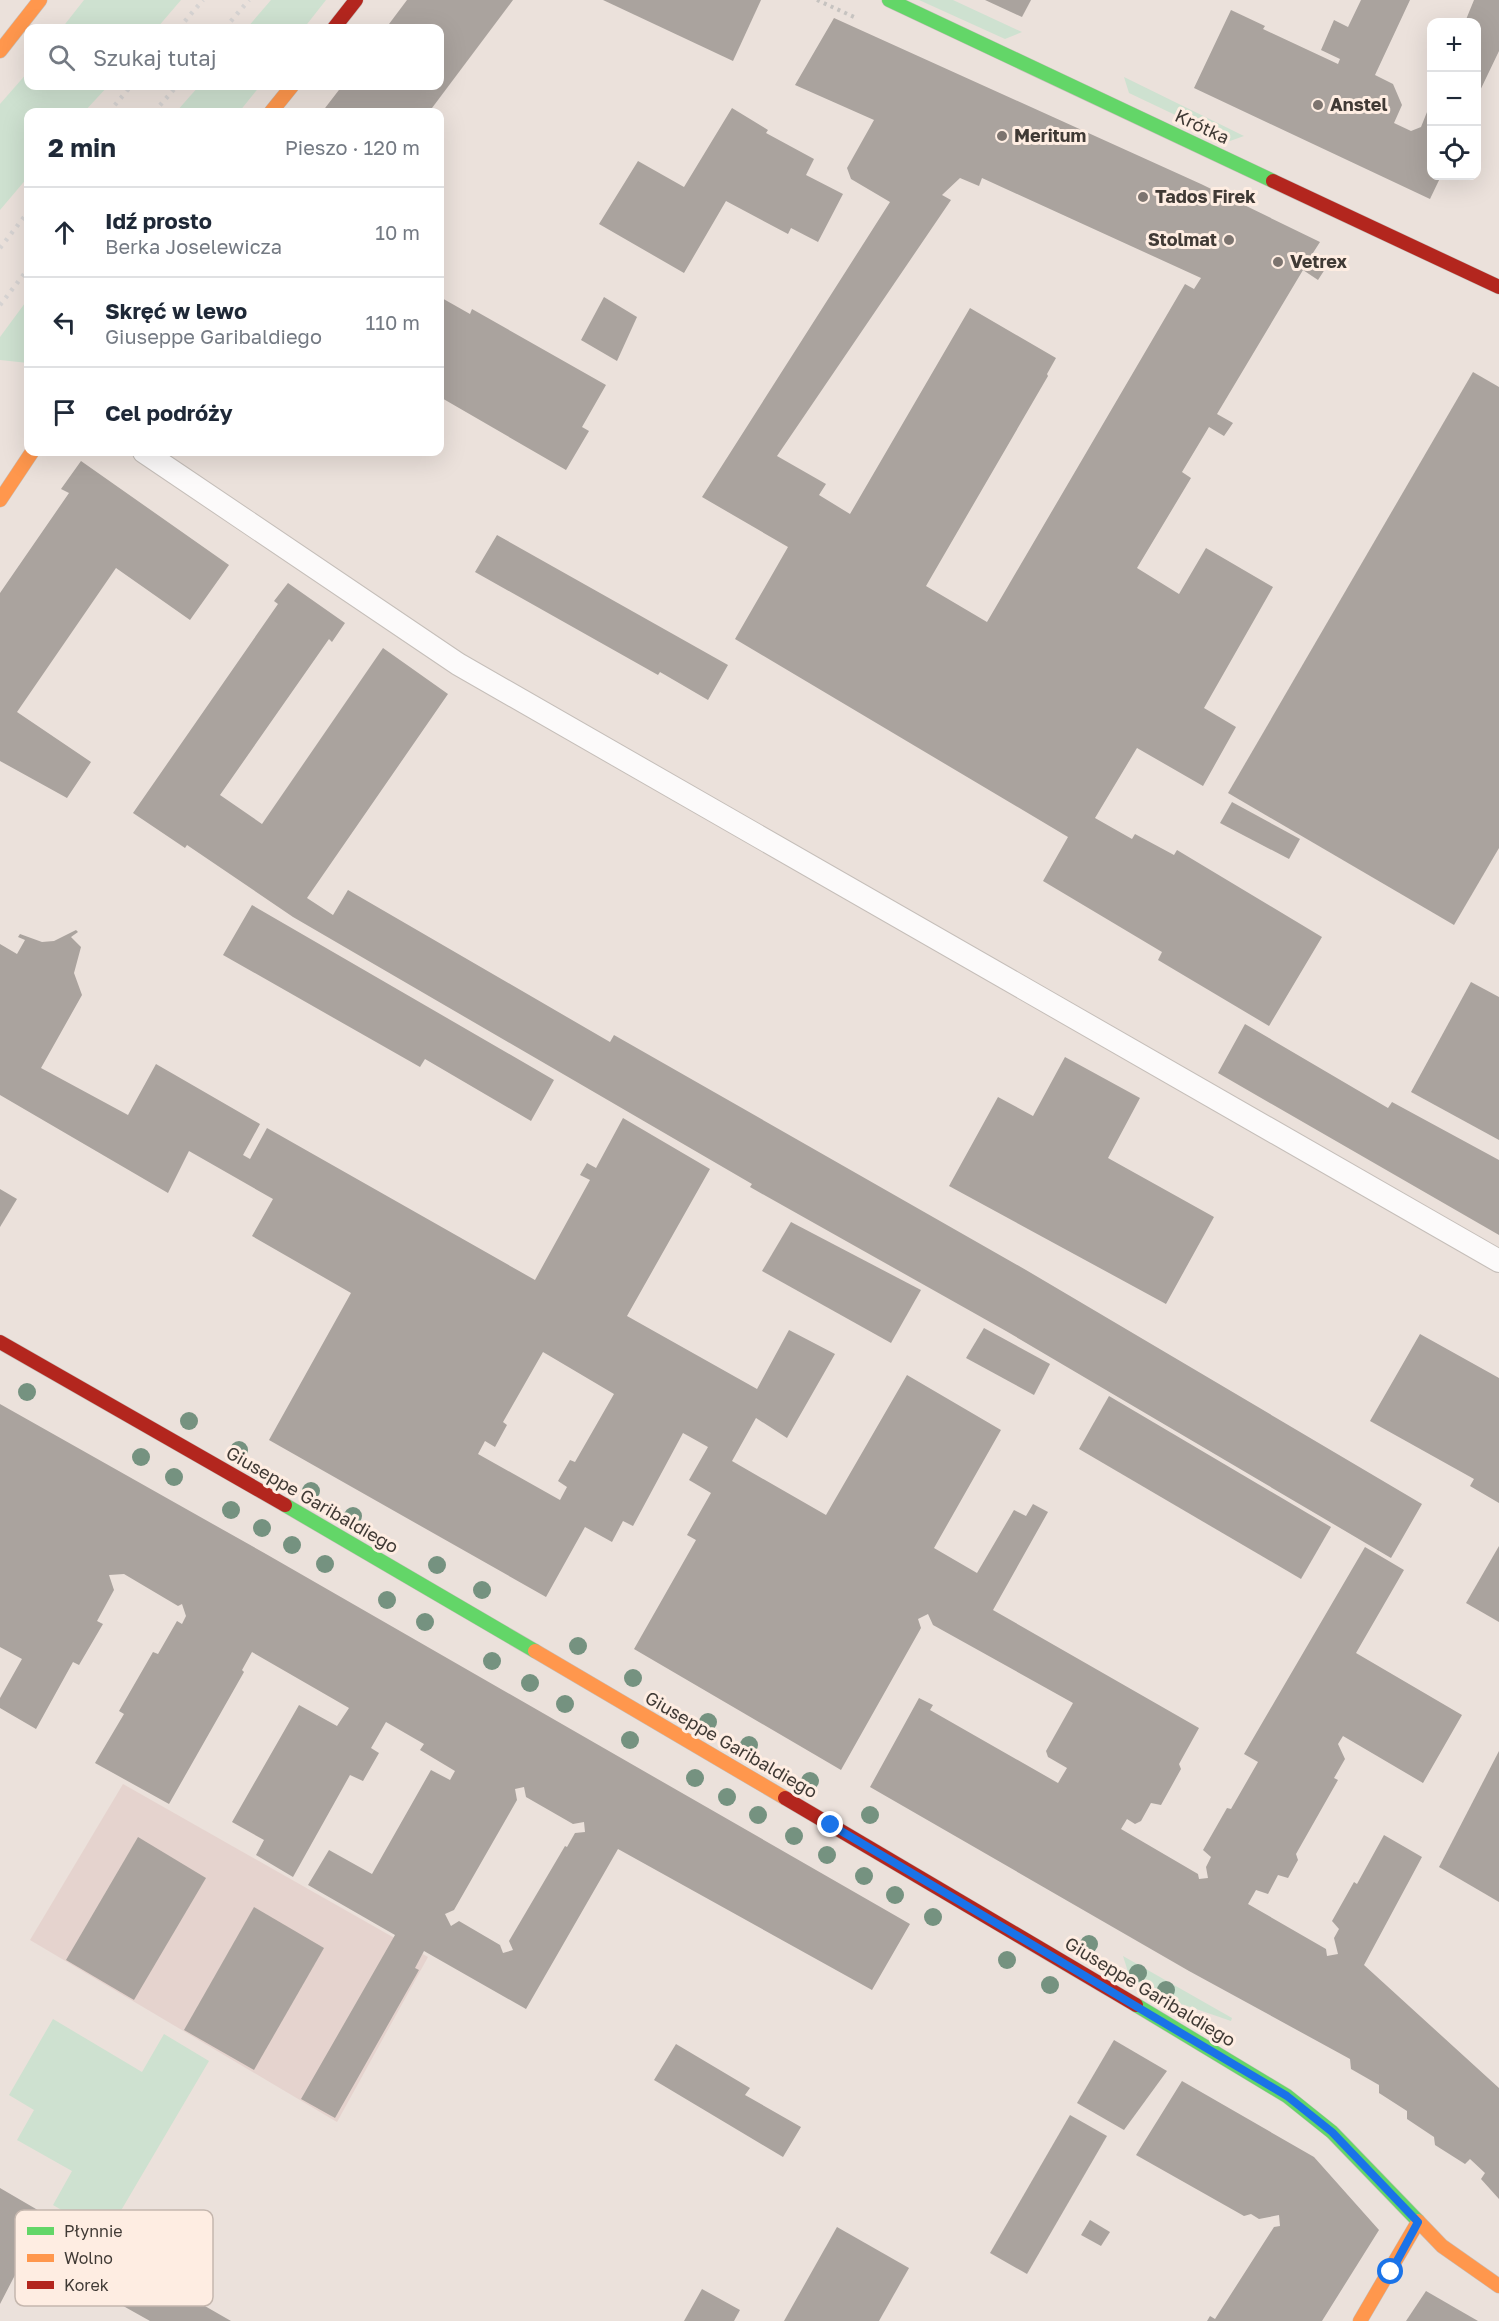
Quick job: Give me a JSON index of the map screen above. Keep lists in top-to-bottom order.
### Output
{
  "streets": {
    "street": ["Krótka", "Giuseppe Garibaldiego"]
  },
  "places": [
    "Anstel",
    "Meritum",
    "Tados Firek",
    "Stolmat",
    "Vetrex"
  ],
  "legend": ["Płynnie", "Wolno", "Korek"],
  "page": {
    "map_buttons": ["+", "−"],
    "search": "Szukaj tutaj",
    "heading": ["2 min", "Pieszo · 120 m"],
    "list": [
      ["Idź prosto", "Berka Joselewicza", "10 m"],
      ["Skręć w lewo", "Giuseppe Garibaldiego", "110 m"],
      "Cel podróży"
    ]
  }
}
